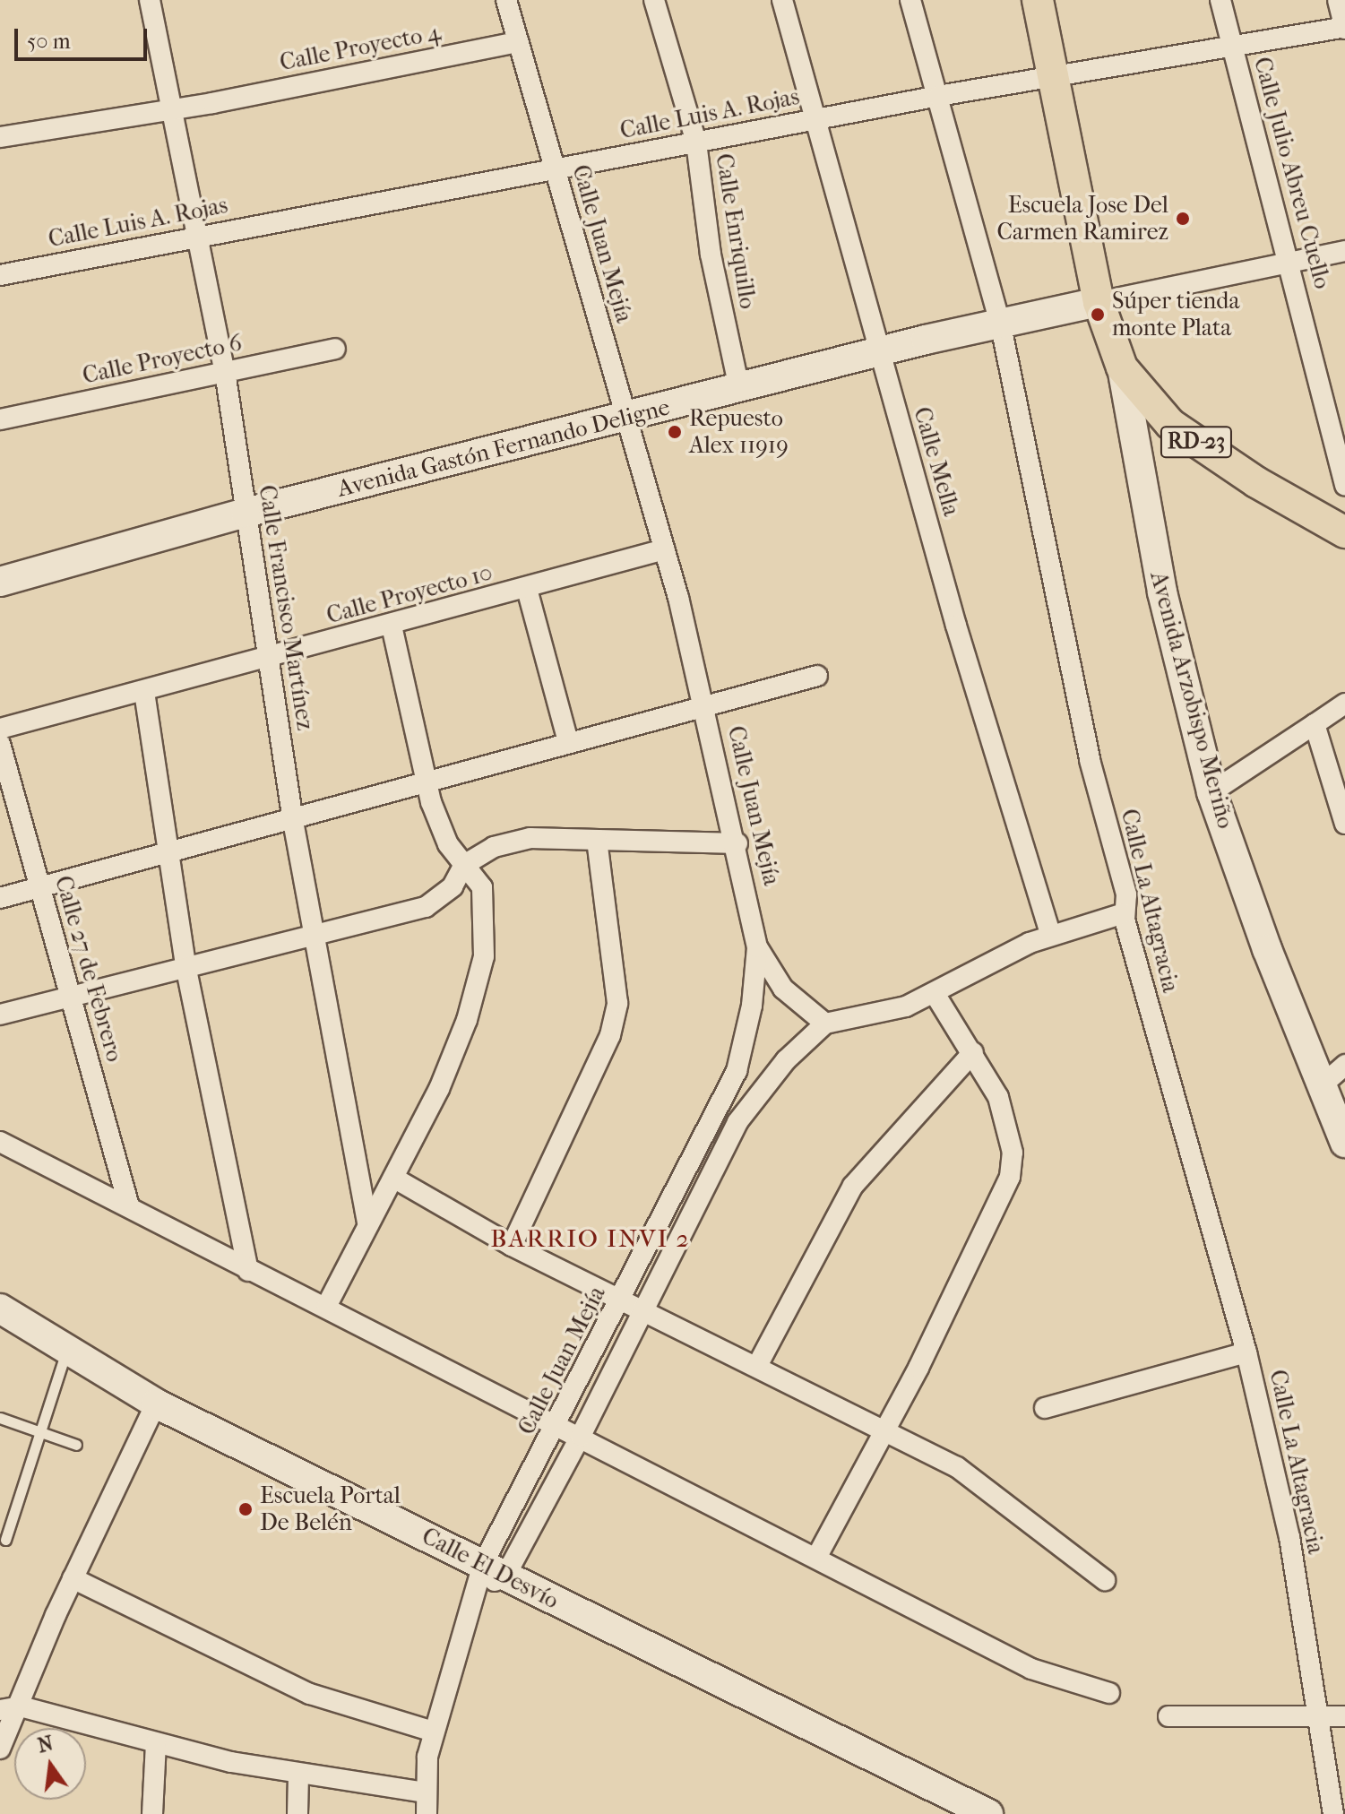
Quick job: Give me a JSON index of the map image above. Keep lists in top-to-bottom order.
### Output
{
  "streets": {
    "main road": ["RD-23"],
    "street": [
      "Calle Proyecto 4",
      "Calle Luis A. Rojas",
      "Calle Julio Abreu Cuello",
      "Calle Enriquillo",
      "Calle Juan Mejía",
      "Calle Proyecto 6",
      "Avenida Gastón Fernando Deligne",
      "Calle Mella",
      "Calle Proyecto 10",
      "Calle Francisco Martínez",
      "Avenida Arzobispo Meriño",
      "Calle La Altagracia",
      "Calle 27 de Febrero",
      "Calle El Desvío"
    ]
  },
  "crossings": [
    ["Calle Proyecto 4", "Calle Juan Mejía"],
    ["Calle Proyecto 4", "Calle Francisco Martínez"],
    ["Calle Luis A. Rojas", "Calle Julio Abreu Cuello"],
    ["Calle Luis A. Rojas", "Calle Enriquillo"],
    ["Calle Luis A. Rojas", "Calle Juan Mejía"],
    ["Calle Luis A. Rojas", "RD-23"],
    ["Calle Luis A. Rojas", "Calle Mella"],
    ["Calle Luis A. Rojas", "Calle Francisco Martínez"],
    ["Calle Luis A. Rojas", "Calle La Altagracia"],
    ["Calle Julio Abreu Cuello", "Avenida Gastón Fernando Deligne"],
    ["Calle Enriquillo", "Avenida Gastón Fernando Deligne"],
    ["Calle Juan Mejía", "Avenida Gastón Fernando Deligne"],
    ["Calle Juan Mejía", "Calle Proyecto 10"],
    ["Calle Juan Mejía", "Calle El Desvío"],
    ["Calle Proyecto 6", "Calle Francisco Martínez"],
    ["RD-23", "Avenida Gastón Fernando Deligne"],
    ["RD-23", "Avenida Arzobispo Meriño"],
    ["Avenida Gastón Fernando Deligne", "Calle Mella"],
    ["Avenida Gastón Fernando Deligne", "Calle Francisco Martínez"],
    ["Avenida Gastón Fernando Deligne", "Calle La Altagracia"],
    ["Calle Proyecto 10", "Calle Francisco Martínez"]
  ],
  "districts": ["BARRIO INVI 2"],
  "places": [
    "Escuela Jose Del Carmen Ramirez",
    "Súper tienda monte Plata",
    "Repuesto Alex 11919",
    "Escuela Portal De Belén"
  ],
  "scale_bar": "50 m",
  "north": "top"
}
